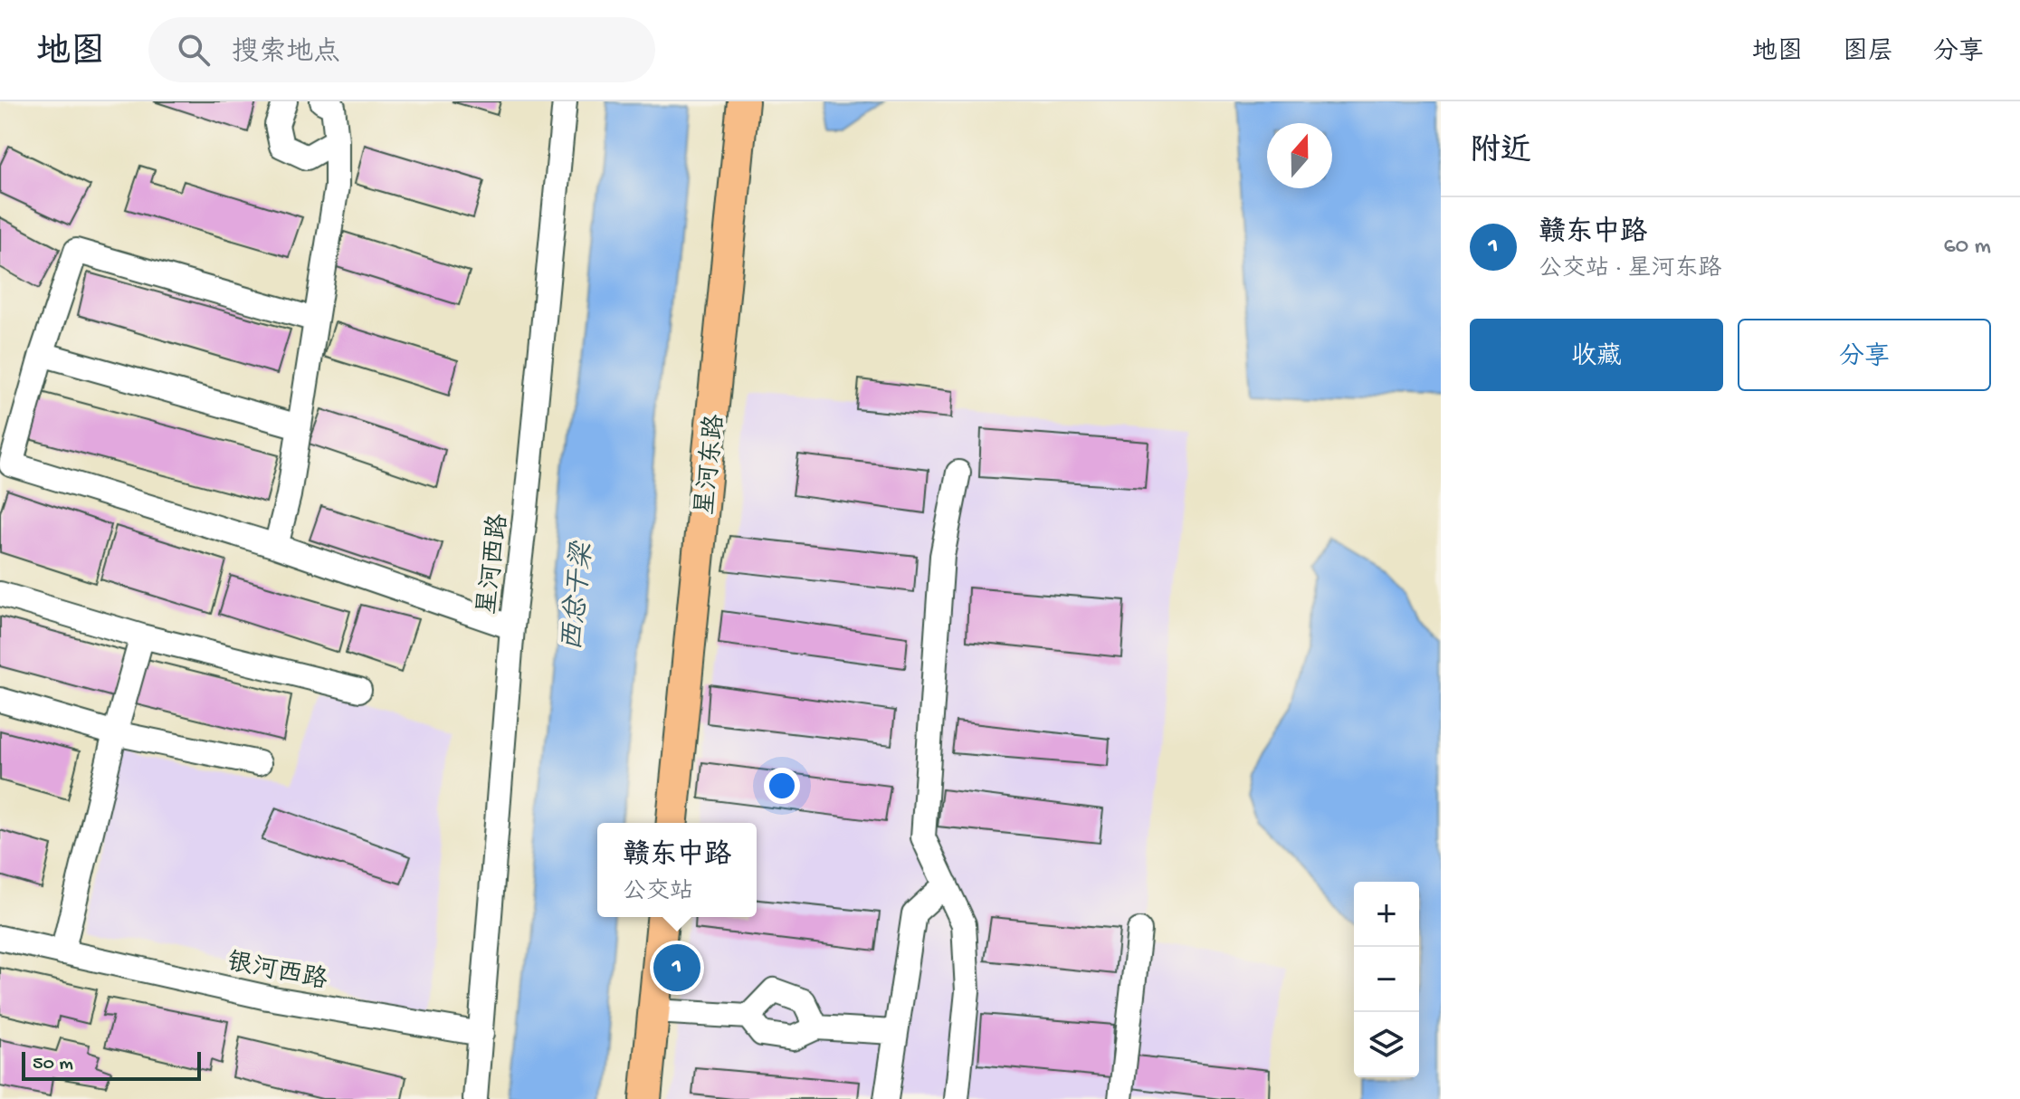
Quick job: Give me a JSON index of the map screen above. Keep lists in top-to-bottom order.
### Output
{
  "streets": {
    "main road": ["星河东路"],
    "street": ["星河西路", "银河西路"]
  },
  "crossings": [
    ["星河西路", "银河西路"]
  ],
  "water": ["西总干梁"],
  "scale_bar": "50 m",
  "north": "top",
  "page": {
    "header": "地图",
    "search": "搜索地点",
    "nav": ["地图", "图层", "分享"],
    "heading": "附近",
    "list": [
      {
        "mark": "1",
        "name": "赣东中路",
        "note": "公交站 · 星河东路",
        "value": "60 m"
      }
    ],
    "buttons": ["收藏", "分享"],
    "popup": ["赣东中路", "公交站"],
    "map_buttons": ["+", "−"],
    "pins": "1",
    "scale": "50 m"
  }
}
